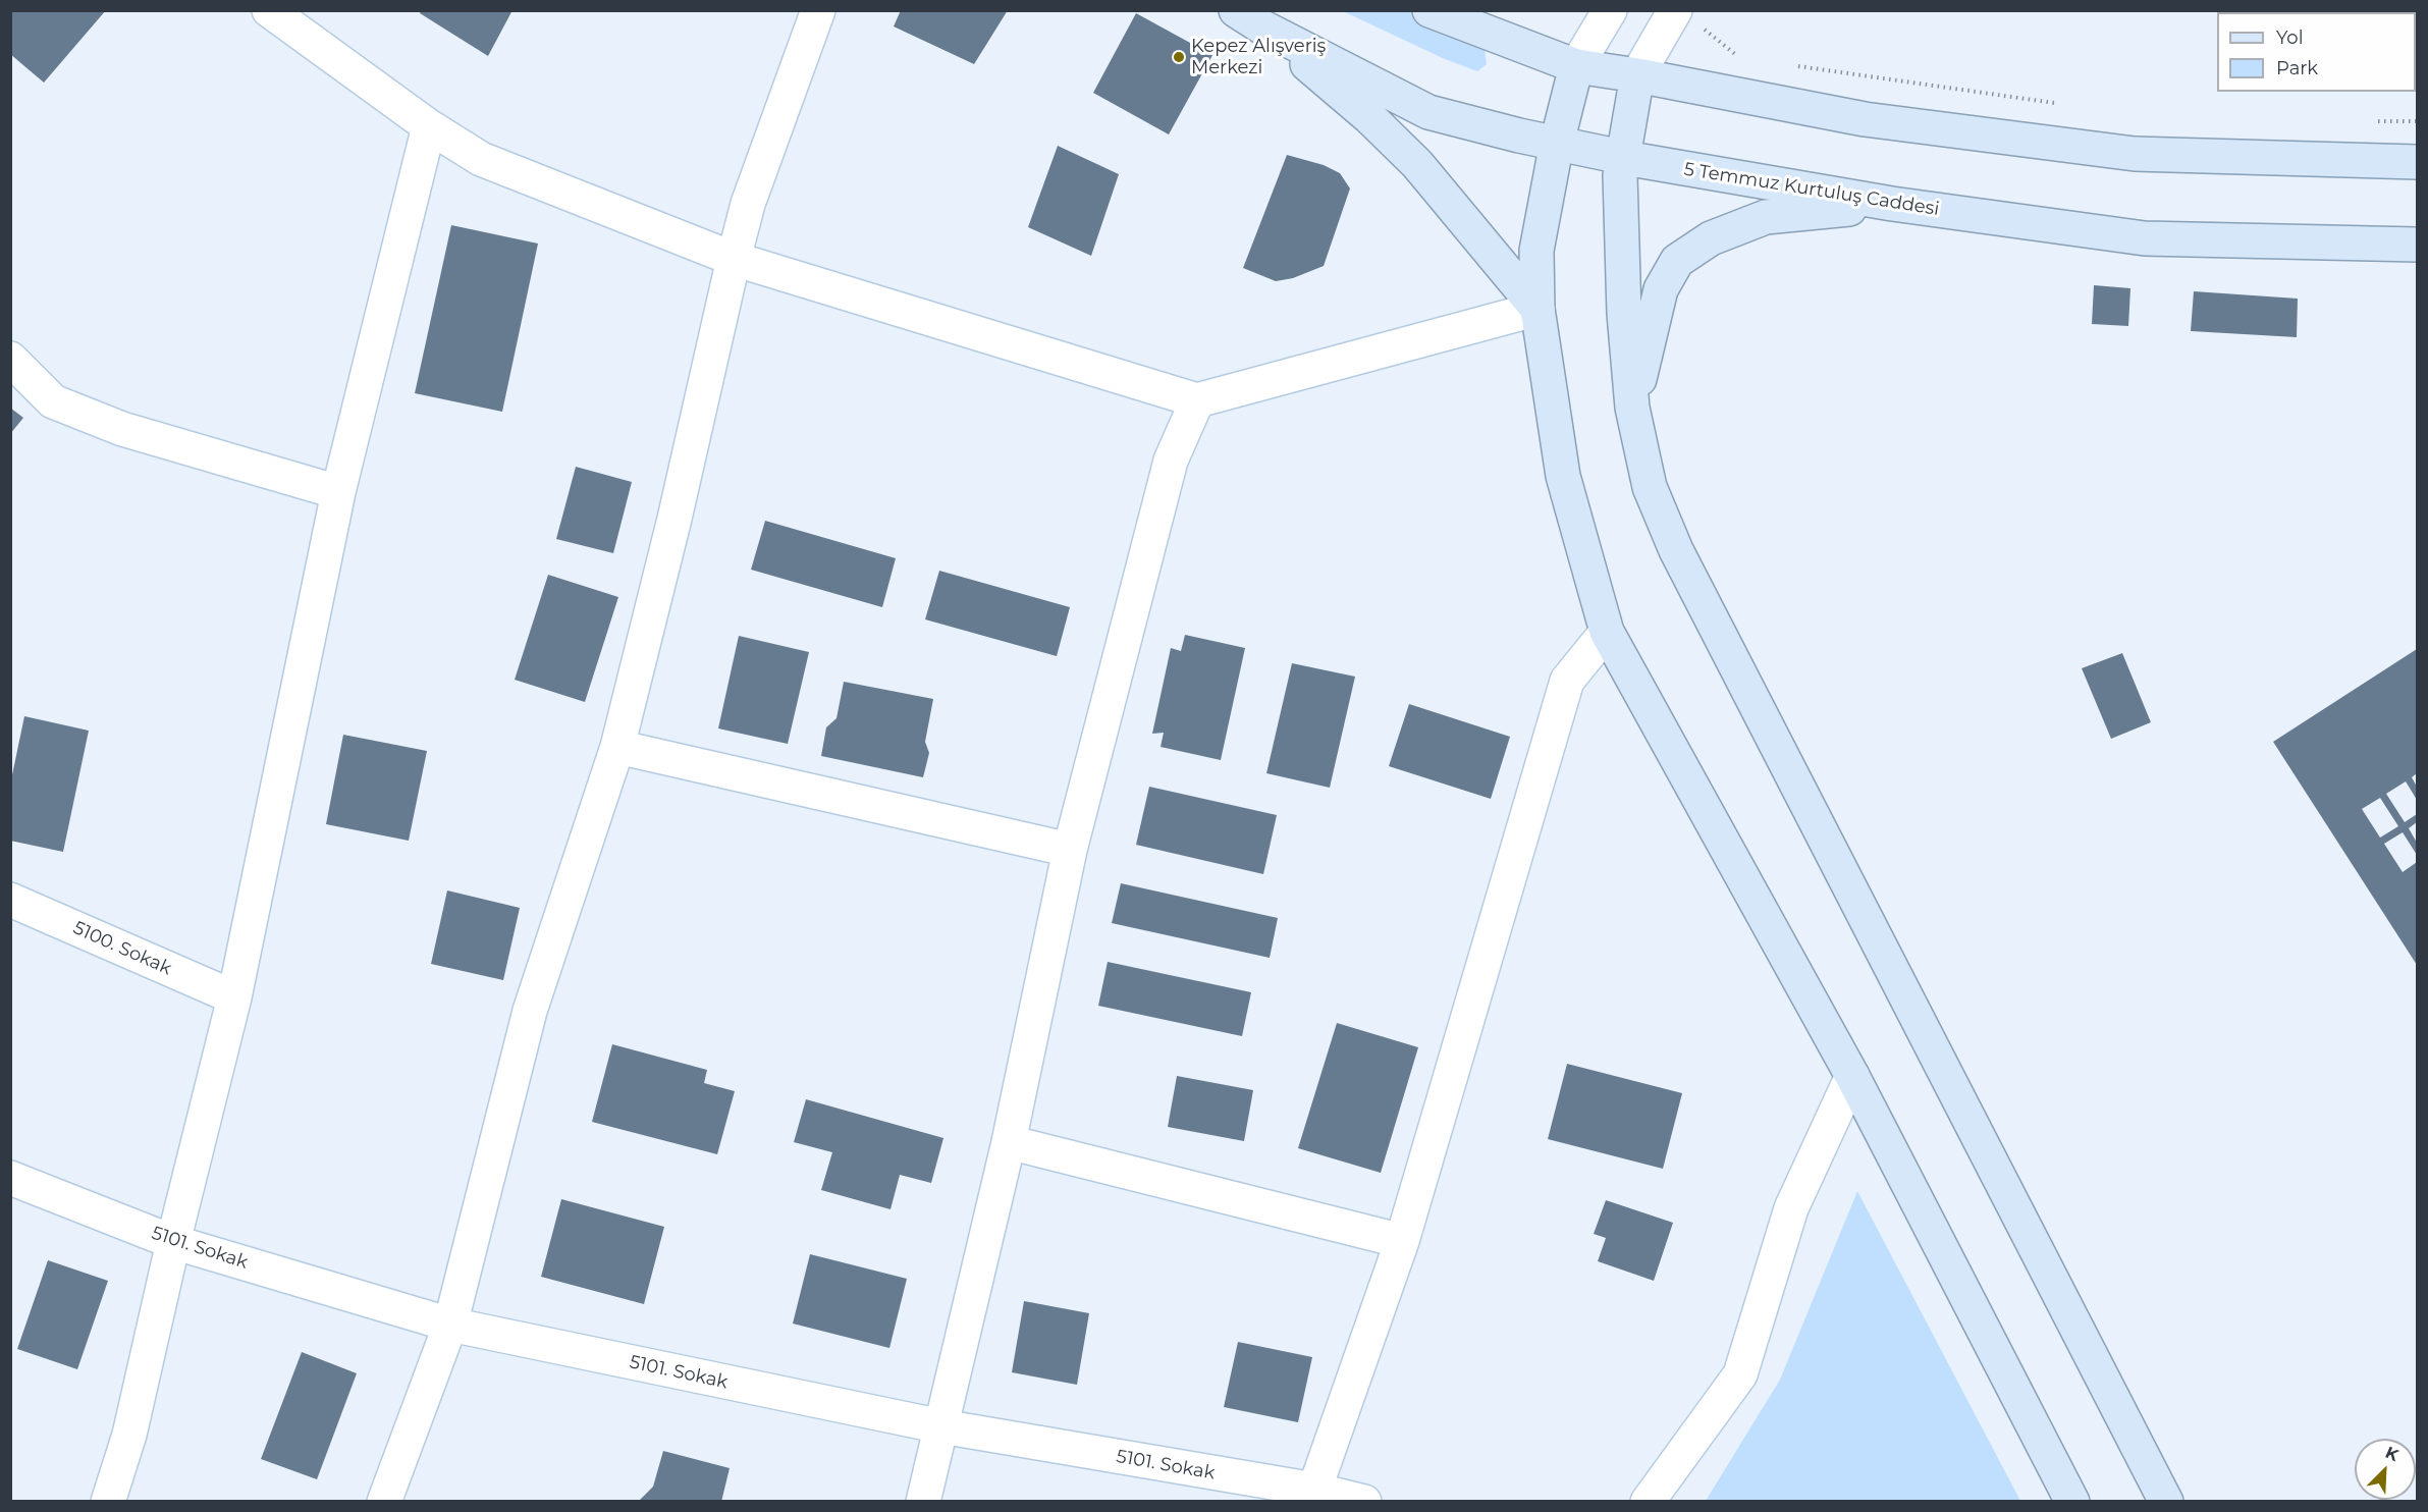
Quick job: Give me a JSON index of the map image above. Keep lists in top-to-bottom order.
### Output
{
  "streets": {
    "main road": ["5 Temmuz Kurtuluş Caddesi"],
    "street": ["5100. Sokak", "5101. Sokak"]
  },
  "places": ["Kepez Alışveriş Merkezi"],
  "legend": ["Yol", "Park"],
  "north": "top right"
}
